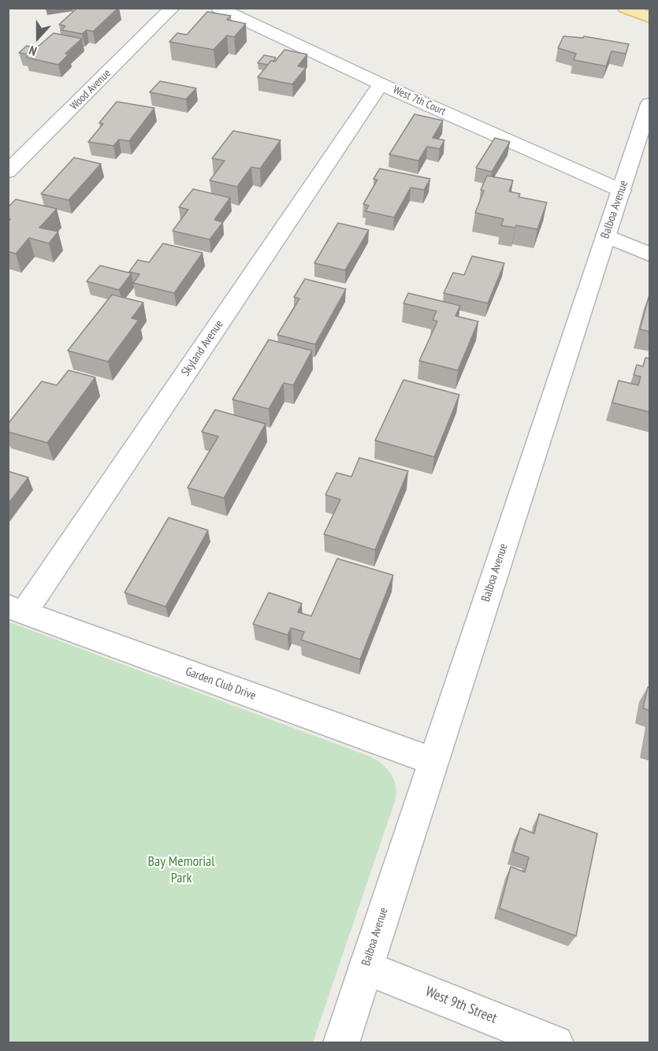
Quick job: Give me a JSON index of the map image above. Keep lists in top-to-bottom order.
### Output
{
  "streets": {
    "street": [
      "Wood Avenue",
      "West 7th Court",
      "Balboa Avenue",
      "Skyland Avenue",
      "Garden Club Drive",
      "West 9th Street"
    ]
  },
  "crossings": [
    ["West 7th Court", "Balboa Avenue"],
    ["West 7th Court", "Skyland Avenue"],
    ["Balboa Avenue", "Garden Club Drive"],
    ["Balboa Avenue", "West 9th Street"],
    ["Skyland Avenue", "Garden Club Drive"]
  ],
  "parks": ["Bay Memorial Park"],
  "north": "bottom"
}
